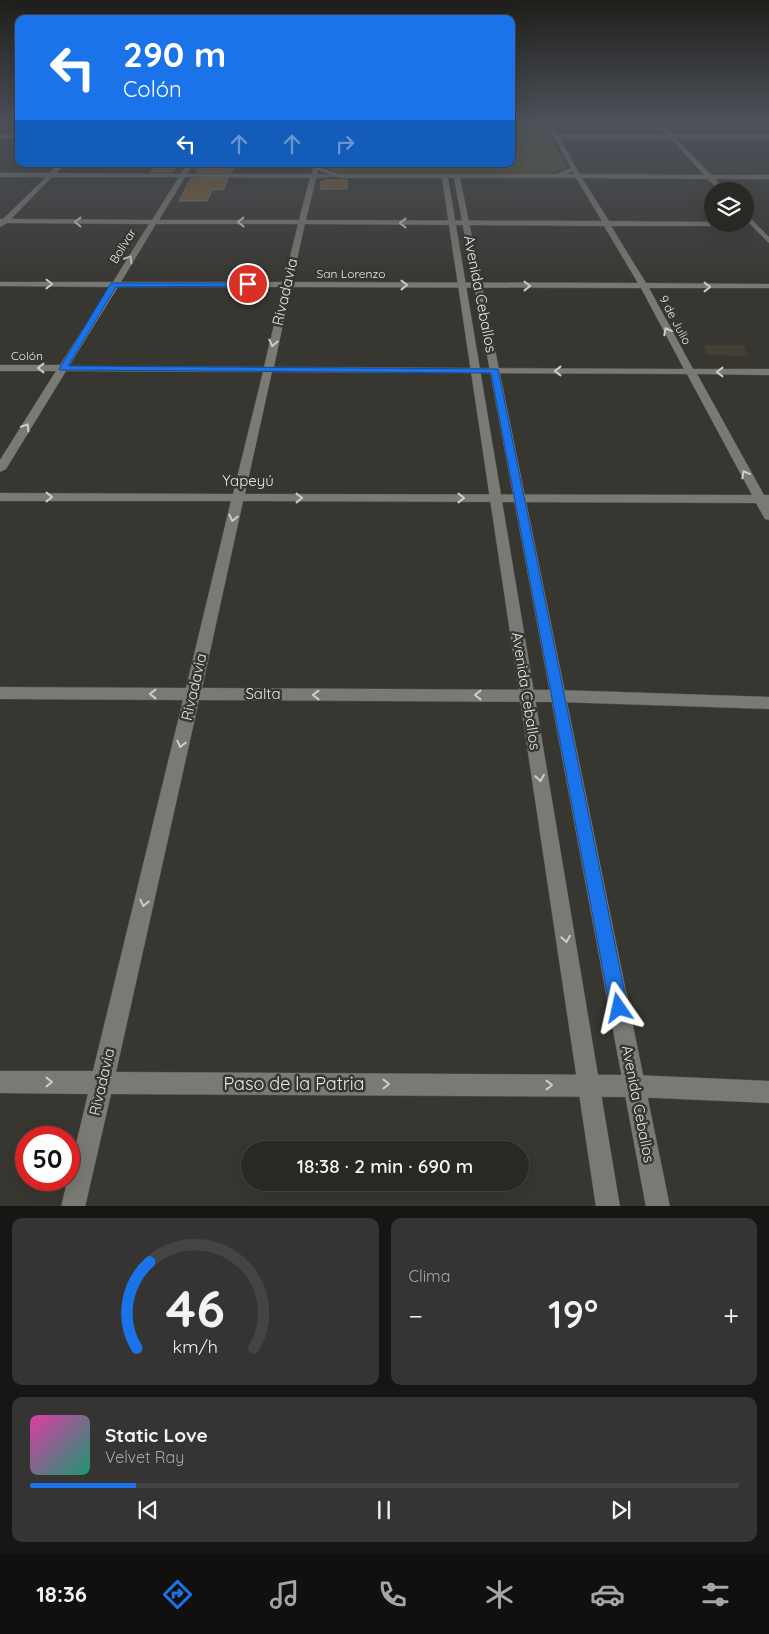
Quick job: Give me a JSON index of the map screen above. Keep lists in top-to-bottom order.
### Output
{
  "streets": {
    "street": [
      "Bolívar",
      "San Lorenzo",
      "Rivadavia",
      "Avenida Ceballos",
      "9 de Julio",
      "Colón",
      "Yapeyú",
      "Salta",
      "Paso de la Patria"
    ]
  },
  "crossings": [
    ["Bolívar", "San Lorenzo"],
    ["Bolívar", "Colón"],
    ["San Lorenzo", "Rivadavia"],
    ["San Lorenzo", "Avenida Ceballos"],
    ["San Lorenzo", "9 de Julio"],
    ["Rivadavia", "Colón"],
    ["Rivadavia", "Yapeyú"],
    ["Rivadavia", "Salta"],
    ["Rivadavia", "Paso de la Patria"],
    ["Avenida Ceballos", "Colón"],
    ["Avenida Ceballos", "Yapeyú"],
    ["Avenida Ceballos", "Salta"],
    ["Avenida Ceballos", "Paso de la Patria"],
    ["9 de Julio", "Colón"],
    ["9 de Julio", "Yapeyú"]
  ],
  "one_way": [
    "Bolívar",
    "Rivadavia",
    "9 de Julio",
    "Colón",
    "Yapeyú",
    "Salta",
    "Paso de la Patria"
  ],
  "page": {
    "turn": ["290 m", "Colón"],
    "limit": "50",
    "trip": "18:38 · 2 min · 690 m",
    "tile": "Clima",
    "heat": ["−", "19°", "+"],
    "song": ["Static Love", "Velvet Ray"],
    "tabs": "18:36",
    "gauge": ["46", "km/h"]
  }
}
